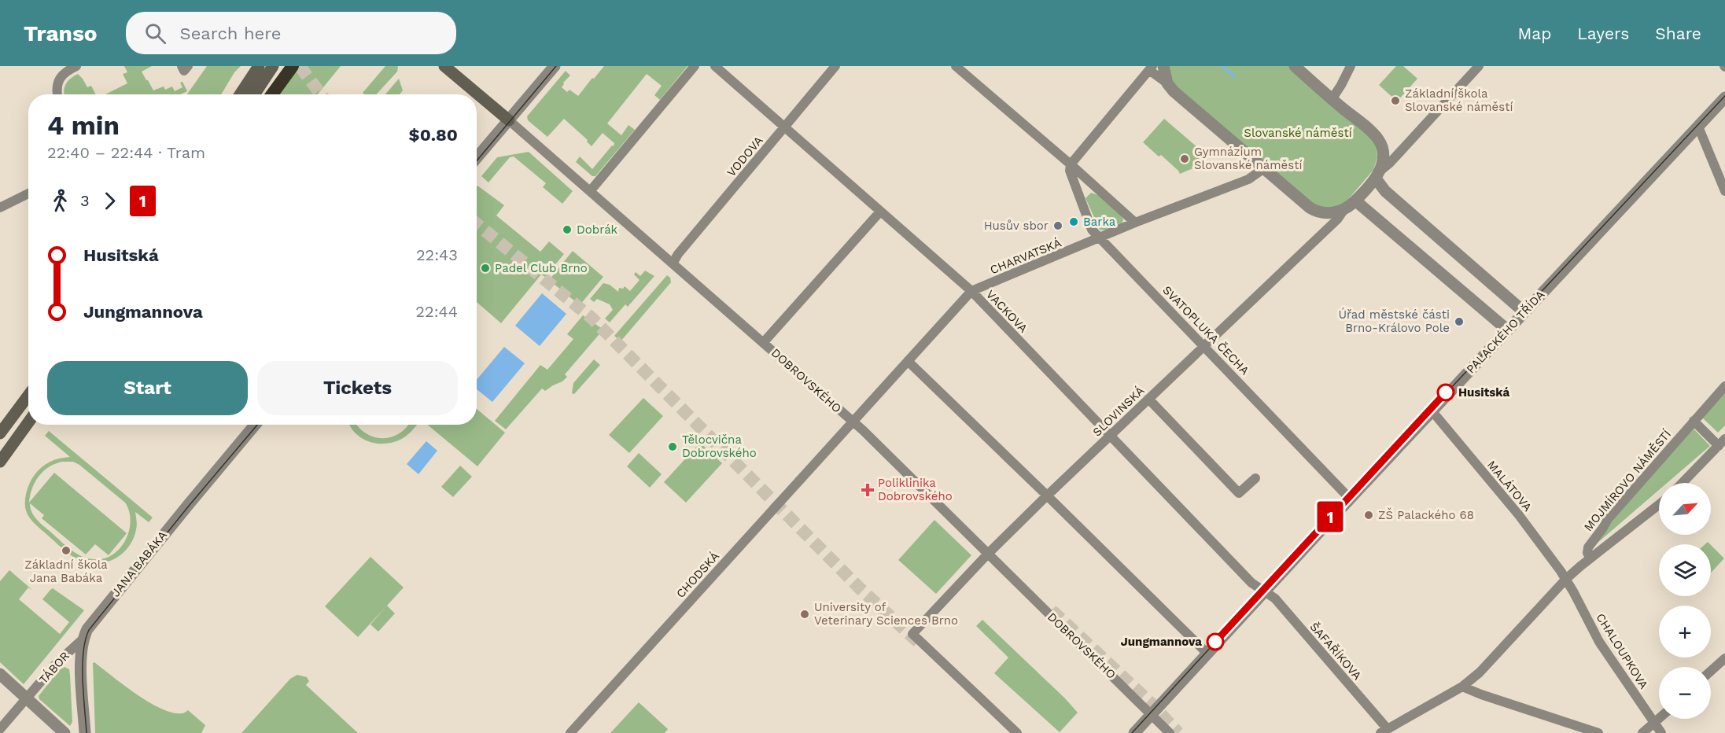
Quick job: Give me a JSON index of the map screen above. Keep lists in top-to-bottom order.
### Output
{
  "streets": {
    "main road": ["DOBROVSKÉHO"],
    "street": [
      "VODOVA",
      "CHARVATSKÁ",
      "VACKOVA",
      "SVATOPLUKA ČECHA",
      "PALACKÉHO TŘÍDA",
      "SLOVINSKÁ",
      "MOJMÍROVO NÁMĚSTÍ",
      "MALÁTOVA",
      "JANA BABÁKA",
      "CHODSKÁ",
      "ŠAFAŘÍKOVA",
      "CHALOUPKOVA",
      "TÁBOR"
    ]
  },
  "crossings": [
    ["VODOVA", "VACKOVA"],
    ["VODOVA", "DOBROVSKÉHO"],
    ["CHARVATSKÁ", "VACKOVA"],
    ["CHARVATSKÁ", "SVATOPLUKA ČECHA"],
    ["CHARVATSKÁ", "DOBROVSKÉHO"],
    ["CHARVATSKÁ", "CHODSKÁ"],
    ["VACKOVA", "PALACKÉHO TŘÍDA"],
    ["VACKOVA", "SLOVINSKÁ"],
    ["VACKOVA", "ŠAFAŘÍKOVA"],
    ["SVATOPLUKA ČECHA", "PALACKÉHO TŘÍDA"],
    ["SVATOPLUKA ČECHA", "SLOVINSKÁ"],
    ["PALACKÉHO TŘÍDA", "DOBROVSKÉHO"],
    ["PALACKÉHO TŘÍDA", "MALÁTOVA"],
    ["PALACKÉHO TŘÍDA", "ŠAFAŘÍKOVA"],
    ["DOBROVSKÉHO", "SLOVINSKÁ"],
    ["MALÁTOVA", "CHALOUPKOVA"],
    ["JANA BABÁKA", "TÁBOR"]
  ],
  "parks": ["Slovanské náměstí"],
  "places": {
    "other": [
      "Základní škola Slovanské náměstí",
      "Gymnázium Slovanské náměstí",
      "Barka",
      "Husův sbor",
      "Dobrák",
      "Padel Club Brno",
      "Úřad městské části Brno-Královo Pole",
      "Husitská",
      "Tělocvična Dobrovského",
      "ZŠ Palackého 68",
      "Základní škola Jana Babáka",
      "University of Veterinary Sciences Brno",
      "Jungmannova"
    ],
    "health": ["Poliklinika Dobrovského"]
  },
  "lines": ["tram line 1"],
  "north": "top right",
  "page": {
    "header": "Transo",
    "search": "Search here",
    "nav": ["Map", "Layers", "Share"],
    "on_map": "1",
    "heading": ["4 min", "22:40 – 22:44 · Tram", "$0.80"],
    "legs": ["3", "1"],
    "list": [
      {
        "name": "Husitská",
        "value": "22:43"
      },
      {
        "name": "Jungmannova",
        "value": "22:44"
      }
    ],
    "buttons": ["Start", "Tickets"],
    "map_buttons": ["+", "−"]
  }
}
